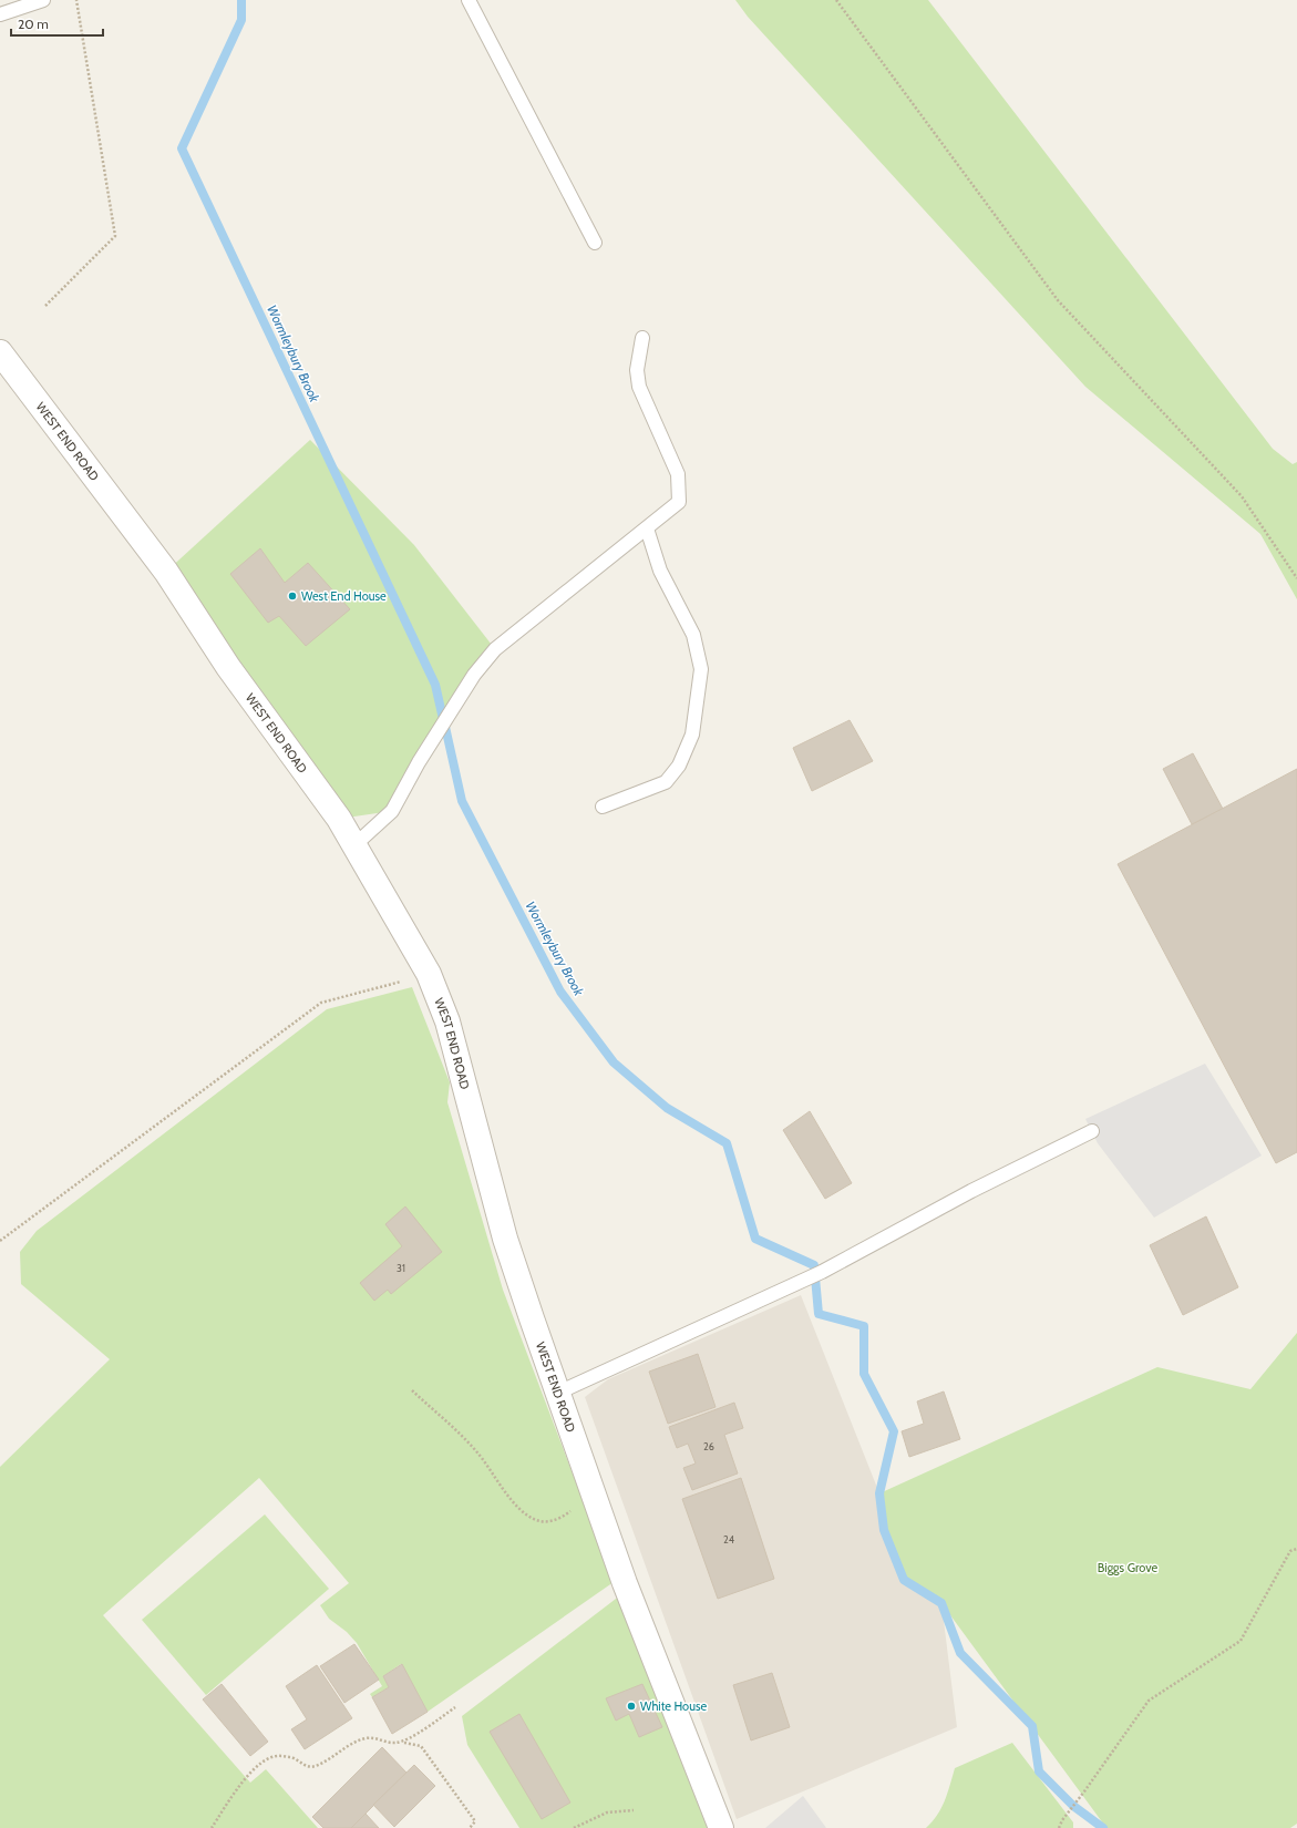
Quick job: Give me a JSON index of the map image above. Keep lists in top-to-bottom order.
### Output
{
  "streets": {
    "street": ["WEST END ROAD"]
  },
  "water": ["Wormleybury Brook"],
  "parks": ["Biggs Grove"],
  "places": ["West End House", "White House"],
  "house_numbers": ["31", "26", "24"],
  "scale_bar": "20 m"
}
